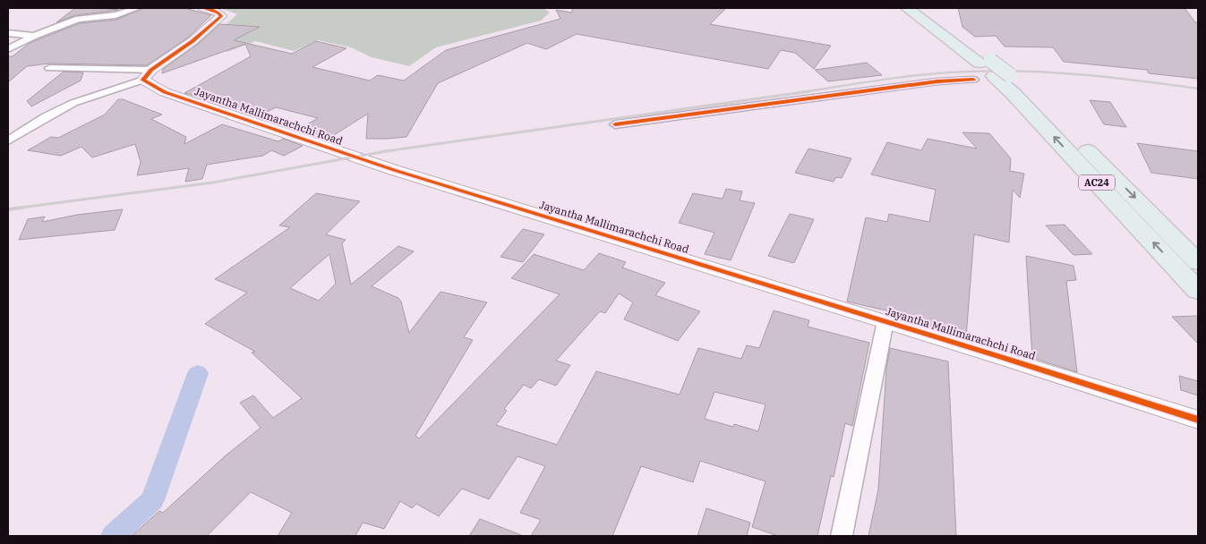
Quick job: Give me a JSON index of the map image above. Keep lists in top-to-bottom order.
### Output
{
  "streets": {
    "main road": ["AC24"],
    "street": ["Jayantha Mallimarachchi Road"]
  }
}
